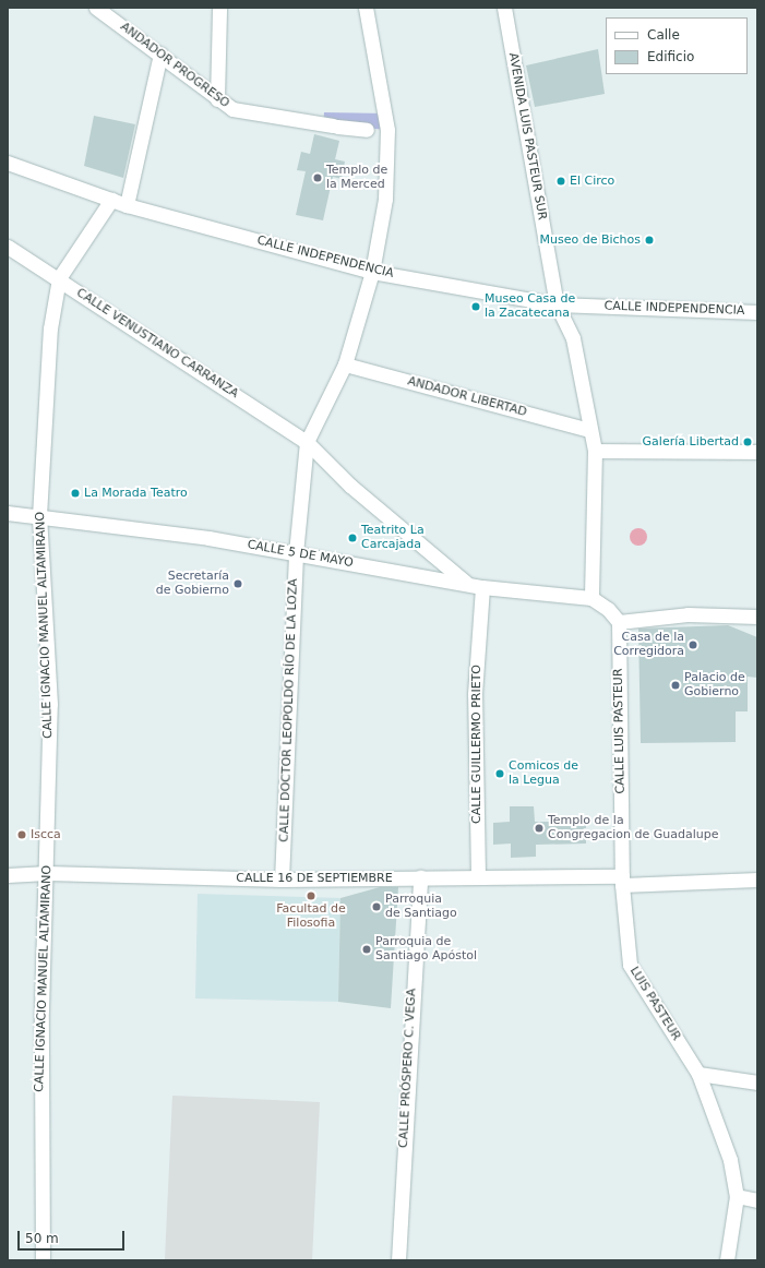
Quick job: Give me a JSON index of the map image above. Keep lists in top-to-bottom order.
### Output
{
  "streets": {
    "street": [
      "ANDADOR PROGRESO",
      "AVENIDA LUIS PASTEUR SUR",
      "CALLE INDEPENDENCIA",
      "CALLE VENUSTIANO CARRANZA",
      "ANDADOR LIBERTAD",
      "CALLE 5 DE MAYO",
      "CALLE IGNACIO MANUEL ALTAMIRANO",
      "CALLE DOCTOR LEOPOLDO RÍO DE LA LOZA",
      "CALLE LUIS PASTEUR",
      "CALLE GUILLERMO PRIETO",
      "CALLE 16 DE SEPTIEMBRE",
      "LUIS PASTEUR",
      "CALLE PRÓSPERO C. VEGA"
    ]
  },
  "crossings": [
    ["AVENIDA LUIS PASTEUR SUR", "CALLE INDEPENDENCIA"],
    ["AVENIDA LUIS PASTEUR SUR", "ANDADOR LIBERTAD"],
    ["AVENIDA LUIS PASTEUR SUR", "CALLE 5 DE MAYO"],
    ["CALLE INDEPENDENCIA", "CALLE DOCTOR LEOPOLDO RÍO DE LA LOZA"],
    ["CALLE VENUSTIANO CARRANZA", "CALLE 5 DE MAYO"],
    ["CALLE VENUSTIANO CARRANZA", "CALLE IGNACIO MANUEL ALTAMIRANO"],
    ["CALLE VENUSTIANO CARRANZA", "CALLE DOCTOR LEOPOLDO RÍO DE LA LOZA"],
    ["ANDADOR LIBERTAD", "CALLE DOCTOR LEOPOLDO RÍO DE LA LOZA"],
    ["CALLE 5 DE MAYO", "CALLE IGNACIO MANUEL ALTAMIRANO"],
    ["CALLE 5 DE MAYO", "CALLE DOCTOR LEOPOLDO RÍO DE LA LOZA"],
    ["CALLE 5 DE MAYO", "CALLE GUILLERMO PRIETO"],
    ["CALLE IGNACIO MANUEL ALTAMIRANO", "CALLE 16 DE SEPTIEMBRE"],
    ["CALLE DOCTOR LEOPOLDO RÍO DE LA LOZA", "CALLE 16 DE SEPTIEMBRE"],
    ["CALLE LUIS PASTEUR", "CALLE 16 DE SEPTIEMBRE"],
    ["CALLE LUIS PASTEUR", "LUIS PASTEUR"],
    ["CALLE GUILLERMO PRIETO", "CALLE 16 DE SEPTIEMBRE"],
    ["CALLE 16 DE SEPTIEMBRE", "LUIS PASTEUR"],
    ["CALLE 16 DE SEPTIEMBRE", "CALLE PRÓSPERO C. VEGA"]
  ],
  "places": [
    "Templo de la Merced",
    "El Circo",
    "Museo de Bichos",
    "Museo Casa de la Zacatecana",
    "Galería Libertad",
    "La Morada Teatro",
    "Teatrito La Carcajada",
    "Secretaría de Gobierno",
    "Casa de la Corregidora",
    "Palacio de Gobierno",
    "Comicos de la Legua",
    "Templo de la Congregacion de Guadalupe",
    "Iscca",
    "Facultad de Filosofia",
    "Parroquia de Santiago",
    "Parroquia de Santiago Apóstol"
  ],
  "legend": ["Calle", "Edificio"],
  "scale_bar": "50 m"
}
